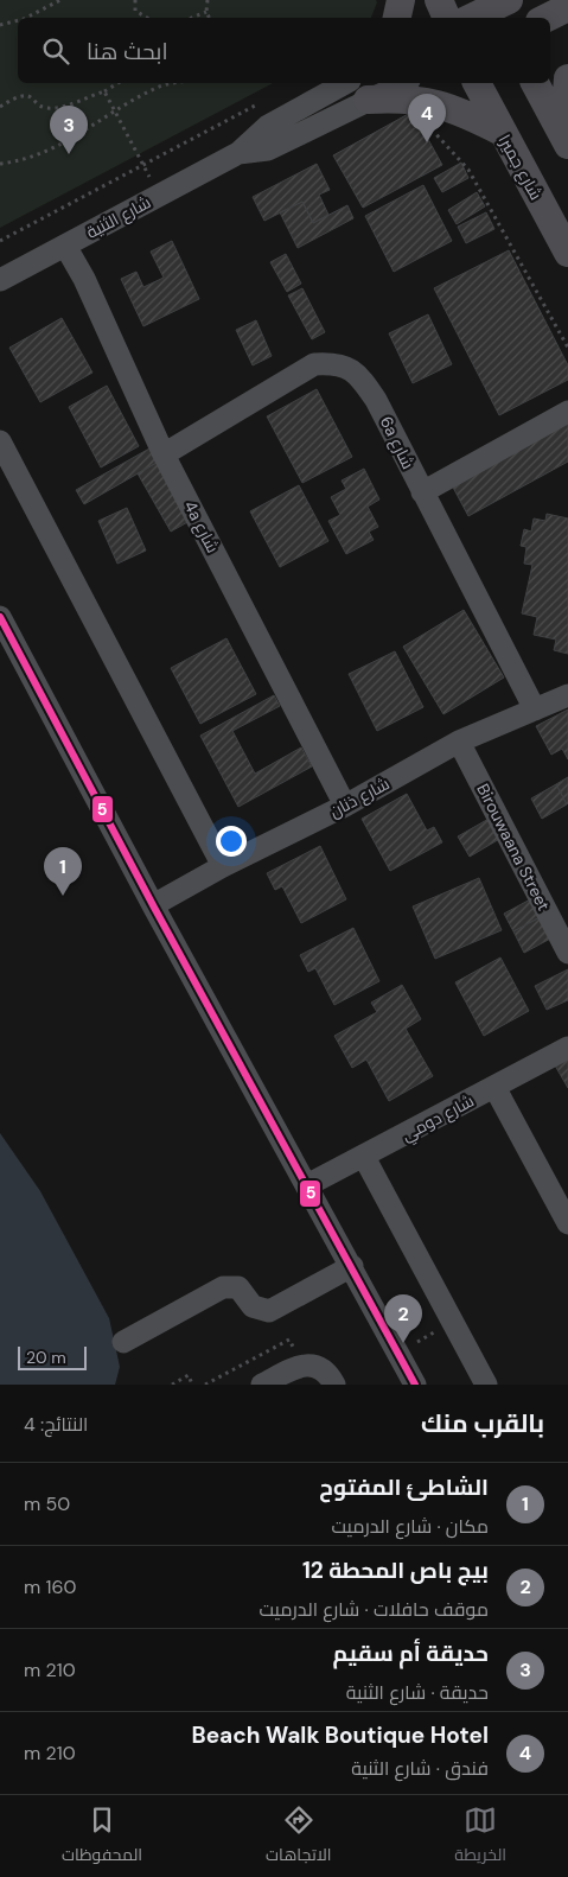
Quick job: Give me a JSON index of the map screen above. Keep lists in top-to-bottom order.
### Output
{
  "streets": {
    "main road": ["شارع جميرا"],
    "street": [
      "شارع الثنية",
      "6a شارع",
      "4a شارع",
      "شارع ذنان",
      "Birouwaana Street",
      "شارع دومي"
    ]
  },
  "crossings": [
    ["شارع الثنية", "4a شارع"],
    ["6a شارع", "4a شارع"],
    ["6a شارع", "شارع ذنان"],
    ["4a شارع", "شارع ذنان"],
    ["شارع ذنان", "Birouwaana Street"]
  ],
  "lines": ["transit line 5"],
  "scale_bar": "20 m",
  "page": {
    "search": "ابحث هنا",
    "pins": [
      "4",
      "3",
      "1",
      "2"
    ],
    "scale": "20 m",
    "heading": ["بالقرب منك", "النتائج: 4"],
    "list": [
      {
        "mark": "1",
        "name": "الشاطئ المفتوح",
        "note": "مكان · شارع الدرميت",
        "value": "50 m"
      },
      {
        "mark": "2",
        "name": "بيج باص المحطة 12",
        "note": "موقف حافلات · شارع الدرميت",
        "value": "160 m"
      },
      {
        "mark": "3",
        "name": "حديقة أم سقيم",
        "note": "حديقة · شارع الثنية",
        "value": "210 m"
      },
      {
        "mark": "4",
        "name": "Beach Walk Boutique Hotel",
        "note": "فندق · شارع الثنية",
        "value": "210 m"
      }
    ],
    "nav": ["الخريطة", "الاتجاهات", "المحفوظات"]
  }
}
